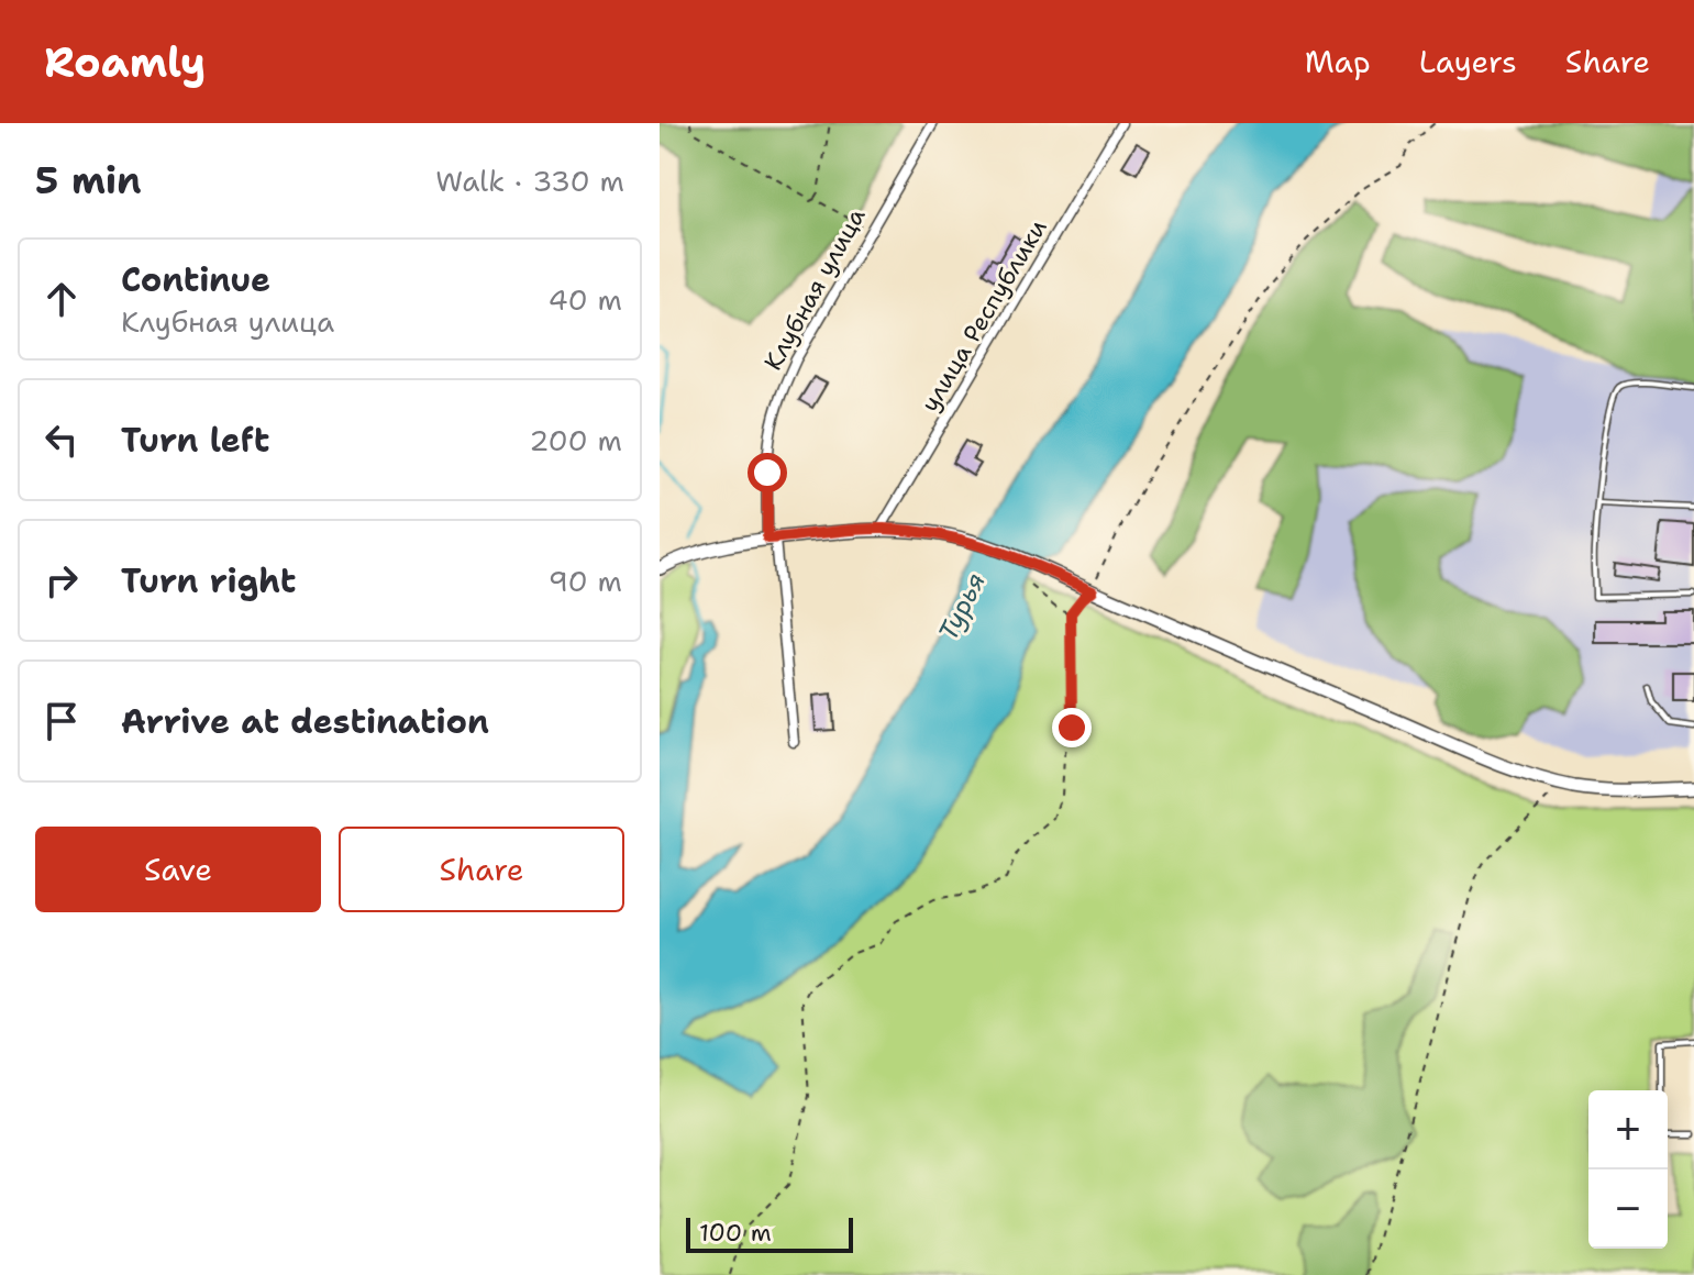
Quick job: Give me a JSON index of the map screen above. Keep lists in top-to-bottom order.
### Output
{
  "streets": {
    "street": ["Клубная улица", "улица Республики"]
  },
  "water": ["Турья"],
  "scale_bar": "100 m",
  "page": {
    "header": "Roamly",
    "nav": ["Map", "Layers", "Share"],
    "heading": ["5 min", "Walk · 330 m"],
    "list": [
      ["Continue", "Клубная улица", "40 m"],
      ["Turn left", "200 m"],
      ["Turn right", "90 m"],
      "Arrive at destination"
    ],
    "buttons": ["Save", "Share"],
    "map_buttons": ["+", "−"],
    "scale": "100 m"
  }
}
